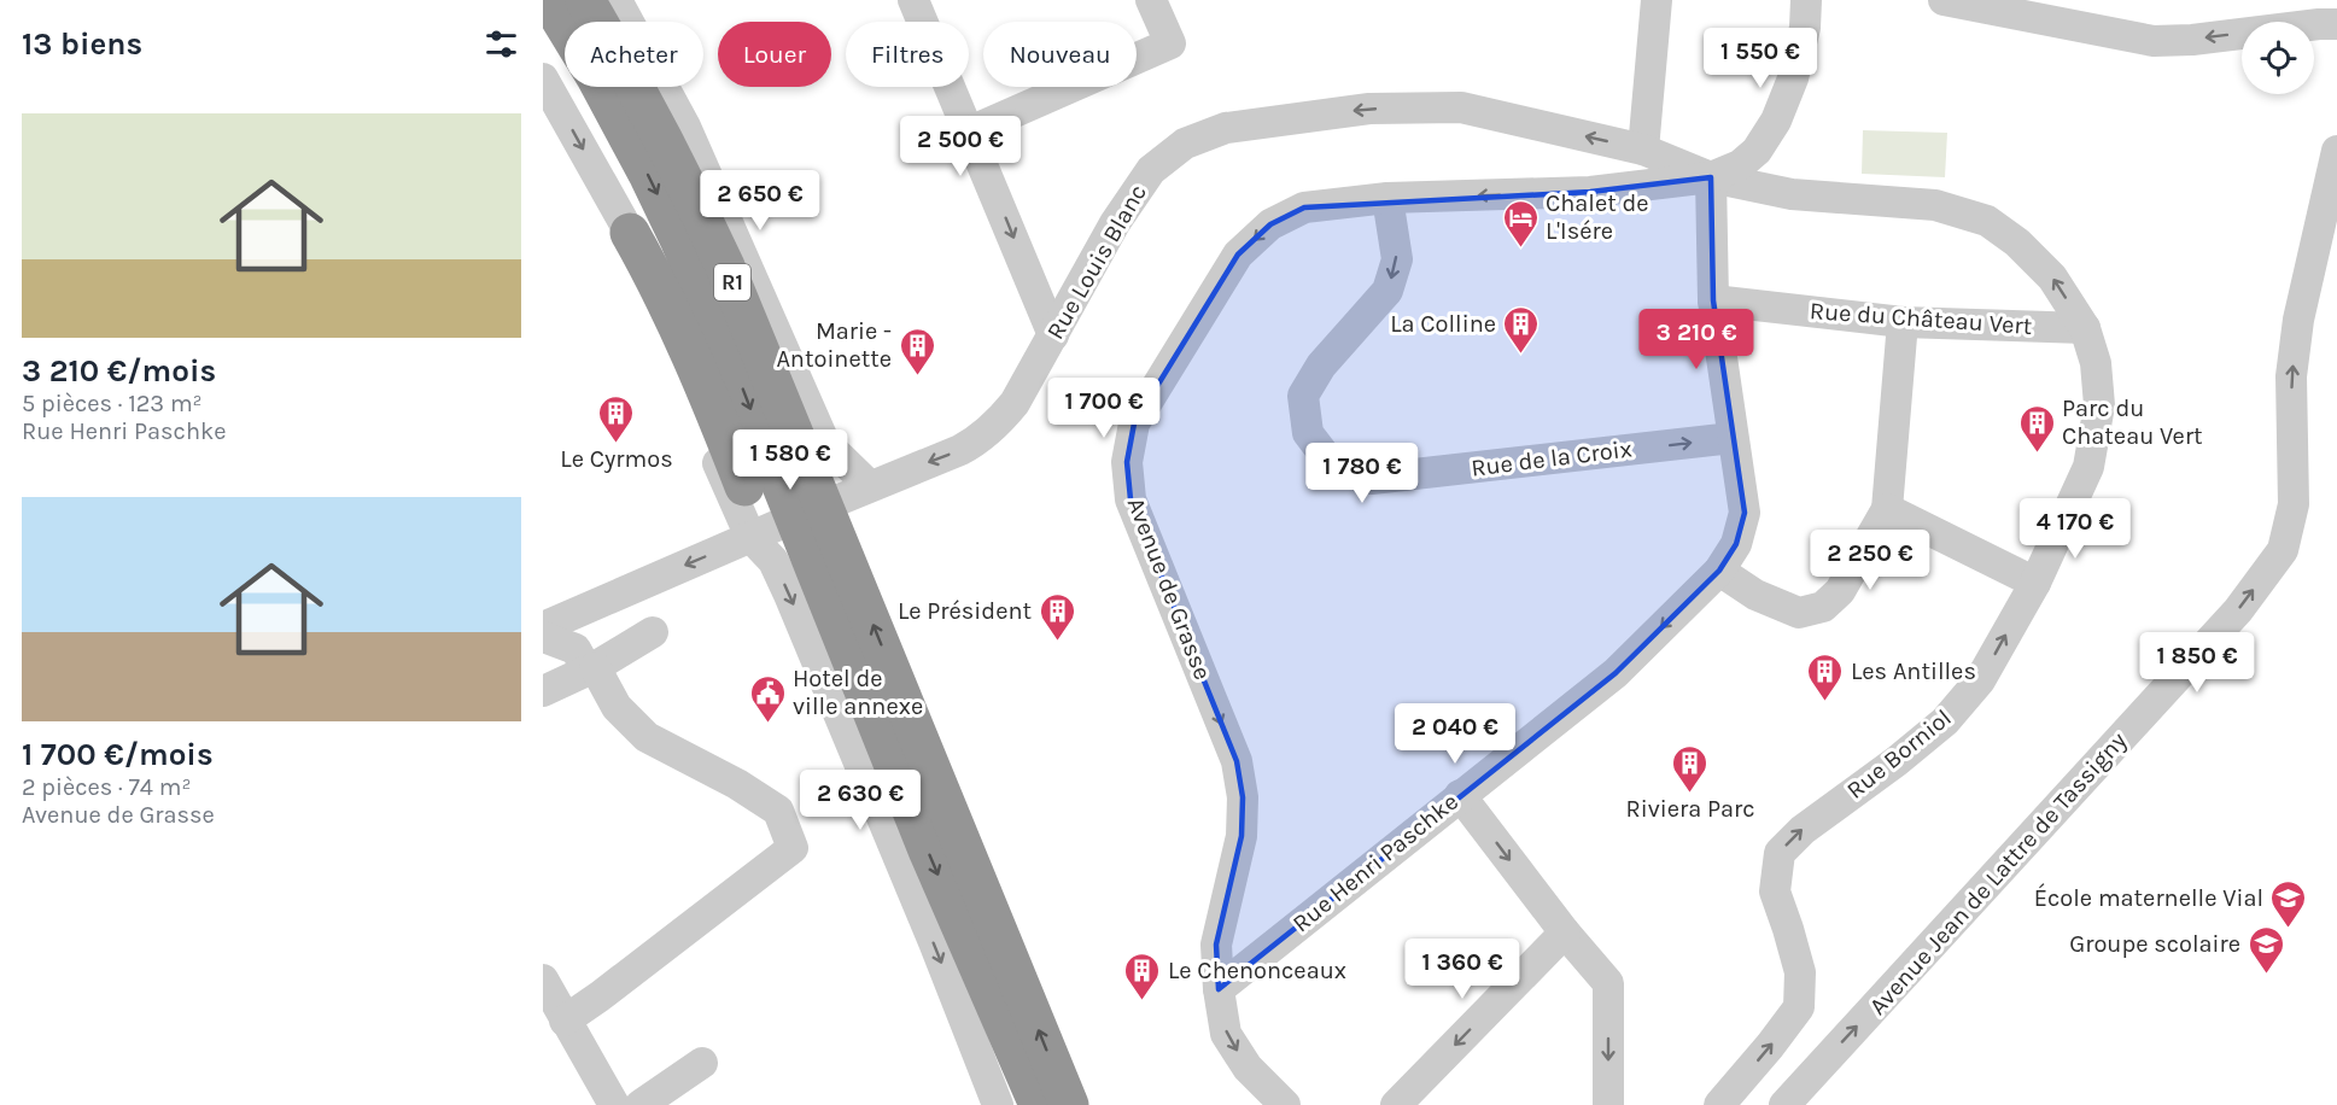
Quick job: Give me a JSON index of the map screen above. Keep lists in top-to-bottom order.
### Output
{
  "streets": {
    "highway": ["R1"],
    "street": [
      "Rue Louis Blanc",
      "Rue du Château Vert",
      "Rue de la Croix",
      "Avenue de Grasse",
      "Rue Borniol",
      "Rue Henri Paschke",
      "Avenue Jean de Lattre de Tassigny"
    ]
  },
  "crossings": [
    ["Rue Louis Blanc", "R1"],
    ["Rue Louis Blanc", "Avenue de Grasse"],
    ["Rue Louis Blanc", "Rue Borniol"],
    ["Rue Louis Blanc", "Rue Henri Paschke"],
    ["Rue du Château Vert", "Rue Borniol"],
    ["Rue du Château Vert", "Rue Henri Paschke"],
    ["Rue de la Croix", "Avenue de Grasse"],
    ["Rue de la Croix", "Rue Henri Paschke"],
    ["Avenue de Grasse", "Rue Borniol"],
    ["Avenue de Grasse", "Rue Henri Paschke"],
    ["Rue Borniol", "Rue Henri Paschke"]
  ],
  "one_way": ["Rue Louis Blanc", "Avenue Jean de Lattre de Tassigny"],
  "places": {
    "hotel": ["Chalet de L'Isére"],
    "building": [
      "La Colline",
      "Marie - Antoinette",
      "Le Cyrmos",
      "Parc du Chateau Vert",
      "Le Président",
      "Les Antilles",
      "Riviera Parc",
      "Le Chenonceaux"
    ],
    "public building": ["Hotel de ville annexe"],
    "school or university": ["École maternelle Vial", "Groupe scolaire"]
  },
  "page": {
    "heading": "13 biens",
    "chip": [
      "Acheter",
      "Louer",
      "Filtres",
      "Nouveau"
    ],
    "price": [
      "1 550 €",
      "2 500 €",
      "2 650 €",
      "3 210 €",
      "1 700 €",
      "1 580 €",
      "1 780 €",
      "4 170 €",
      "2 250 €",
      "1 850 €",
      "2 040 €",
      "2 630 €",
      "1 360 €"
    ],
    "list": [
      {
        "name": "3 210 €/mois",
        "note": "5 pièces · 123 m² · Rue Henri Paschke"
      },
      {
        "name": "1 700 €/mois",
        "note": "2 pièces · 74 m² · Avenue de Grasse"
      }
    ]
  }
}
